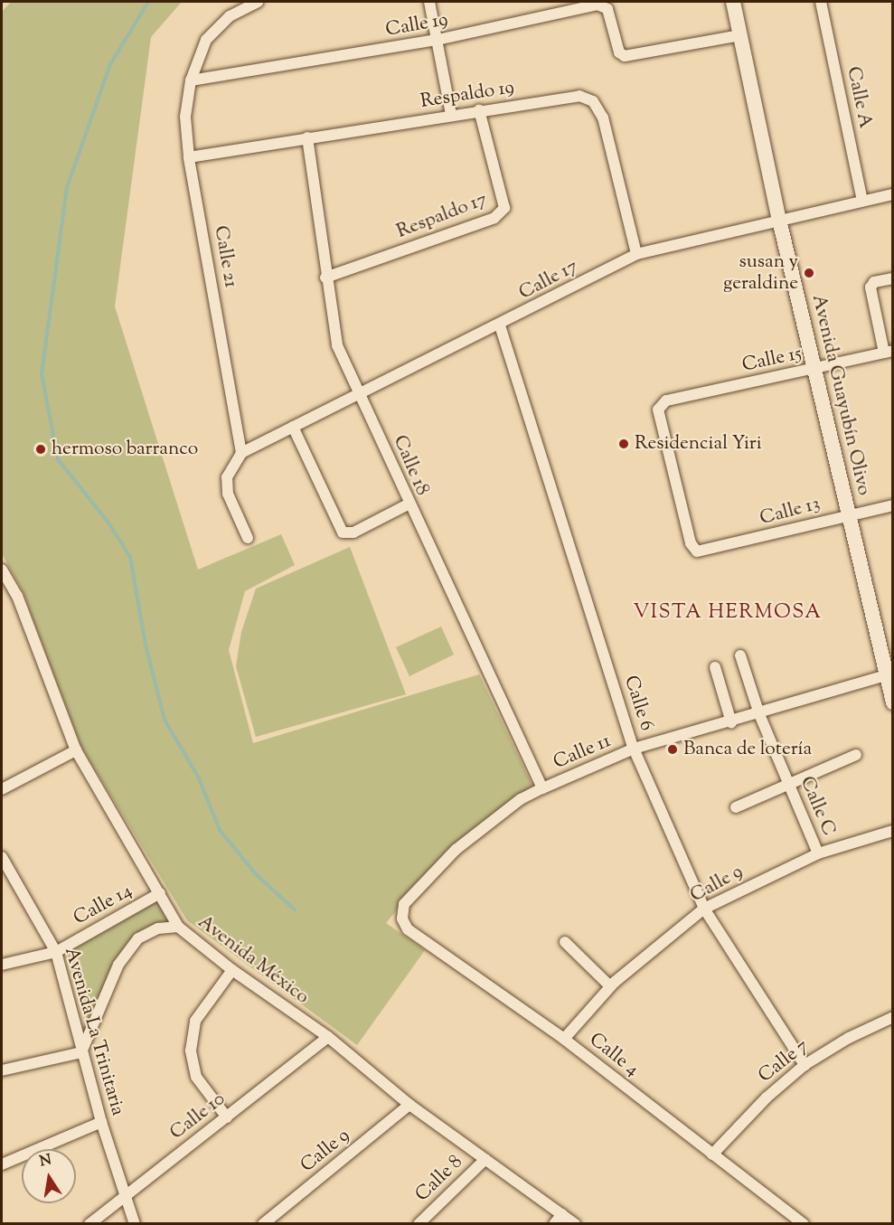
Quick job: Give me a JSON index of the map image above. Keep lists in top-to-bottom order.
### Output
{
  "streets": {
    "main road": ["Avenida Guayubín Olivo"],
    "street": [
      "Calle 19",
      "Respaldo 19",
      "Calle A",
      "Respaldo 17",
      "Calle 21",
      "Calle 17",
      "Calle 15",
      "Calle 18",
      "Calle 13",
      "Calle 6",
      "Calle 11",
      "Calle C",
      "Calle 9",
      "Calle 14",
      "Avenida México",
      "Avenida La Trinitaria",
      "Calle 4",
      "Calle 7",
      "Calle 10",
      "Calle 8"
    ]
  },
  "crossings": [
    ["Calle 19", "Calle 21"],
    ["Calle 19", "Avenida Guayubín Olivo"],
    ["Respaldo 19", "Respaldo 17"],
    ["Respaldo 19", "Calle 21"],
    ["Respaldo 19", "Calle 17"],
    ["Respaldo 19", "Calle 18"],
    ["Calle A", "Calle 17"],
    ["Respaldo 17", "Calle 18"],
    ["Calle 21", "Calle 17"],
    ["Calle 17", "Avenida Guayubín Olivo"],
    ["Calle 17", "Calle 18"],
    ["Calle 17", "Calle 6"],
    ["Calle 15", "Avenida Guayubín Olivo"],
    ["Calle 15", "Calle 13"],
    ["Avenida Guayubín Olivo", "Calle 13"],
    ["Avenida Guayubín Olivo", "Calle 11"],
    ["Calle 18", "Calle 11"],
    ["Calle 6", "Calle 11"],
    ["Calle 6", "Calle 9"],
    ["Calle 6", "Calle 7"],
    ["Calle 11", "Calle C"],
    ["Calle 11", "Calle 4"],
    ["Calle C", "Calle 9"],
    ["Calle 9", "Avenida México"],
    ["Calle 9", "Calle 4"],
    ["Calle 14", "Avenida México"],
    ["Calle 14", "Avenida La Trinitaria"],
    ["Avenida México", "Calle 10"],
    ["Avenida México", "Calle 8"],
    ["Avenida La Trinitaria", "Calle 10"],
    ["Calle 4", "Calle 7"]
  ],
  "districts": ["VISTA HERMOSA"],
  "places": [
    "susan y geraldine",
    "Residencial Yiri",
    "hermoso barranco",
    "Banca de lotería"
  ],
  "north": "top"
}
